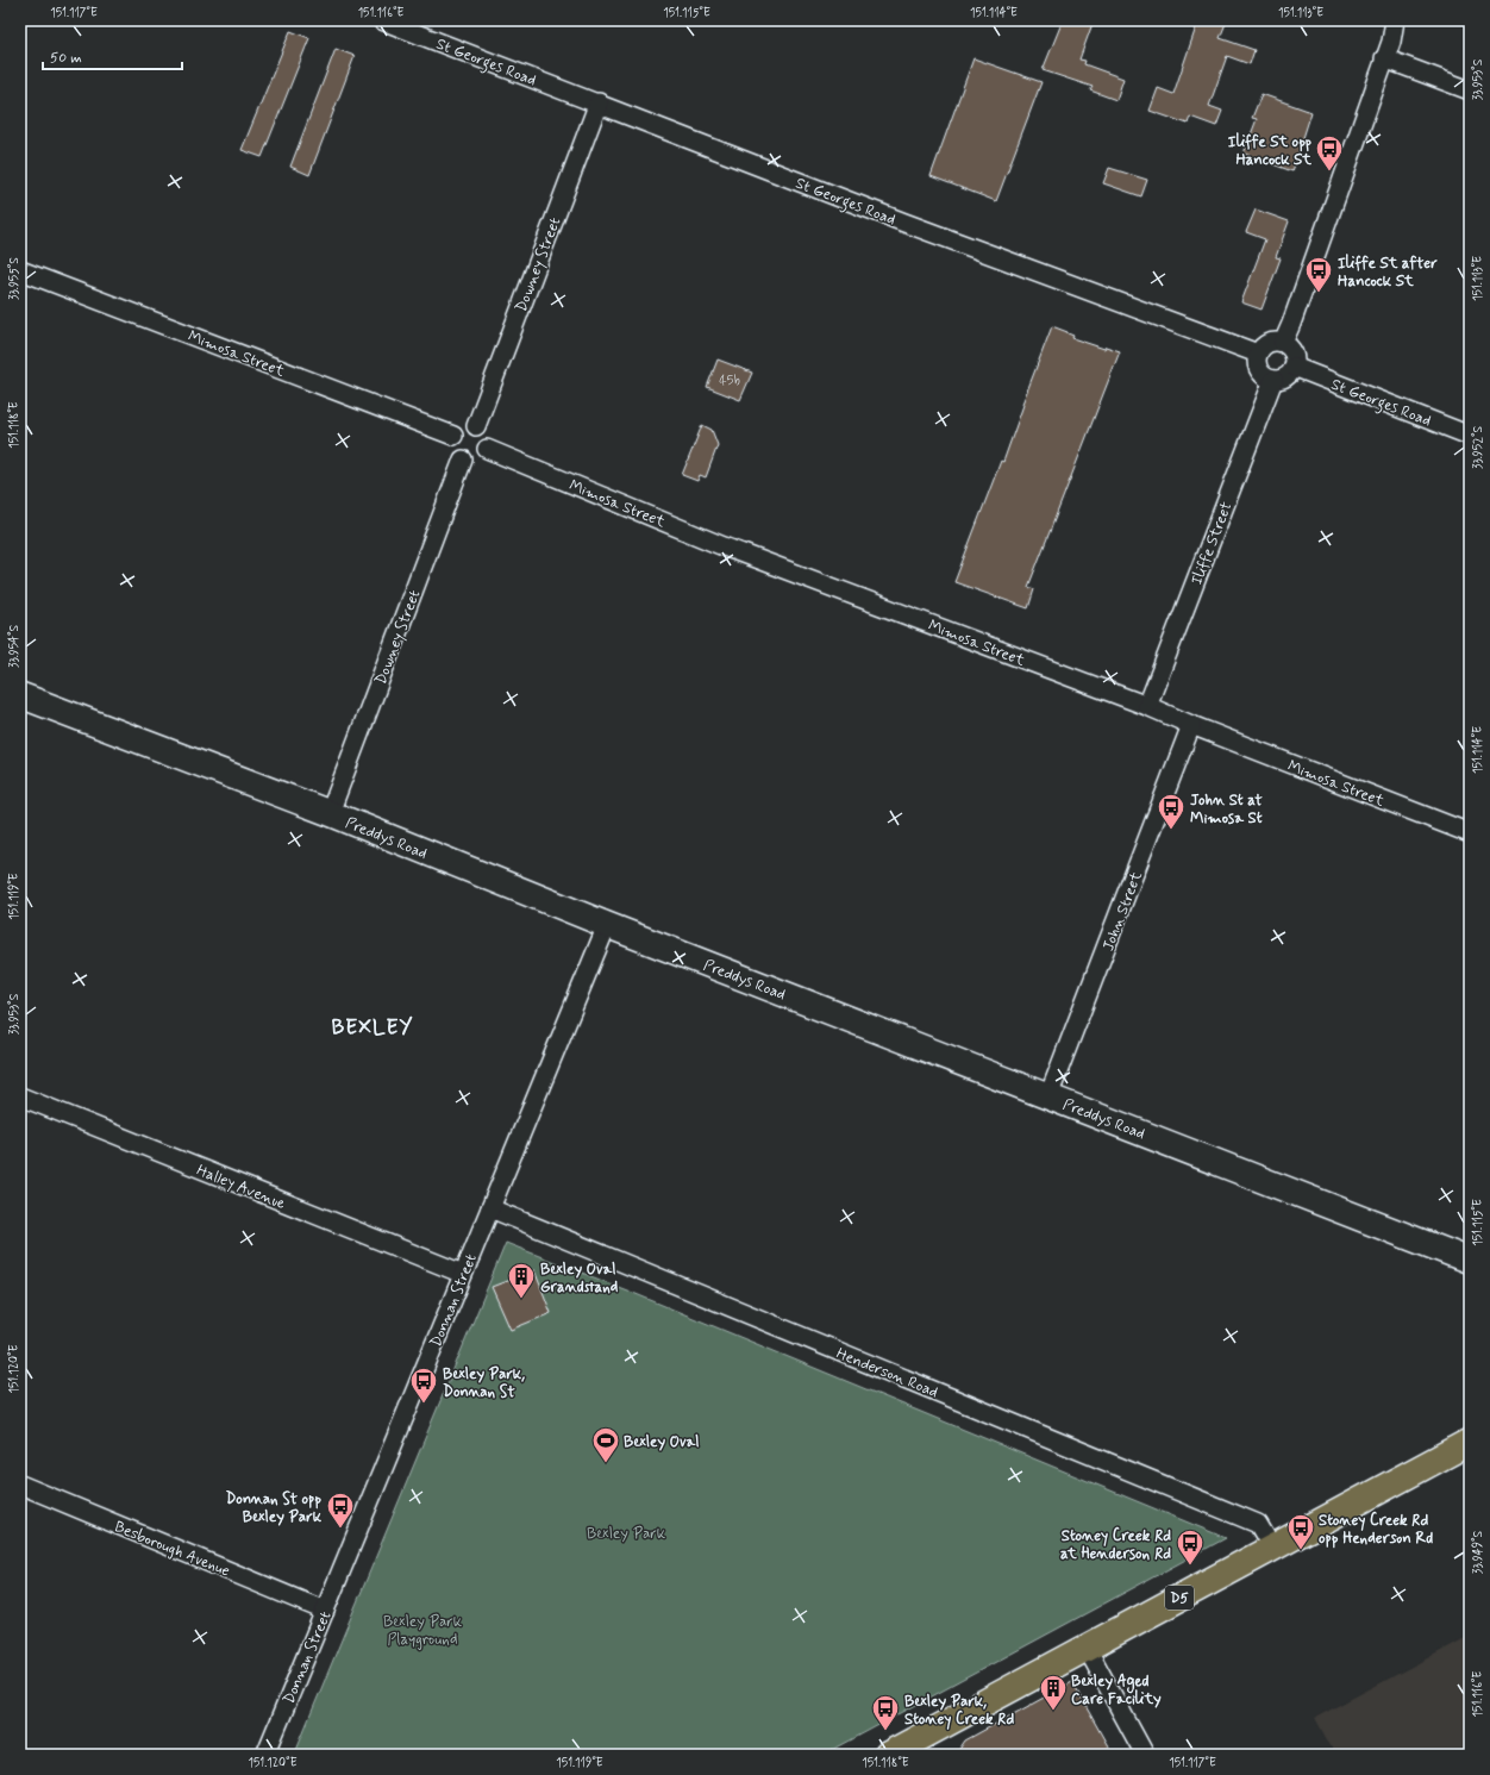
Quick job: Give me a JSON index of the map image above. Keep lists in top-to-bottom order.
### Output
{
  "streets": {
    "main road": ["Preddys Road", "D5"],
    "street": [
      "St Georges Road",
      "Downey Street",
      "Mimosa Street",
      "Iliffe Street",
      "John Street",
      "Halley Avenue",
      "Donnan Street",
      "Henderson Road",
      "Besborough Avenue"
    ]
  },
  "crossings": [
    ["St Georges Road", "Downey Street"],
    ["St Georges Road", "Iliffe Street"],
    ["Downey Street", "Mimosa Street"],
    ["Downey Street", "Preddys Road"],
    ["Mimosa Street", "Iliffe Street"],
    ["Mimosa Street", "John Street"],
    ["Preddys Road", "John Street"],
    ["Preddys Road", "Donnan Street"],
    ["Halley Avenue", "Donnan Street"],
    ["Donnan Street", "Henderson Road"],
    ["Donnan Street", "Besborough Avenue"],
    ["Henderson Road", "D5"]
  ],
  "districts": ["BEXLEY"],
  "parks": ["Bexley Park", "Bexley Park Playground"],
  "places": {
    "bus stop": [
      "Iliffe St opp Hancock St",
      "Iliffe St after Hancock St",
      "John St at Mimosa St",
      "Bexley Park, Donnan St",
      "Donnan St opp Bexley Park",
      "Stoney Creek Rd opp Henderson Rd",
      "Stoney Creek Rd at Henderson Rd",
      "Bexley Park, Stoney Creek Rd"
    ],
    "building": ["Bexley Oval Grandstand", "Bexley Aged Care Facility"],
    "sports": ["Bexley Oval"]
  },
  "house_numbers": ["45b"],
  "scale_bar": "50 m",
  "coordinates": [
    "151.117°E",
    "151.116°E",
    "151.115°E",
    "151.114°E",
    "151.113°E",
    "33.953°S",
    "33.955°S",
    "151.118°E",
    "33.952°S",
    "33.954°S",
    "151.119°E",
    "151.120°E",
    "33.949°S"
  ]
}
